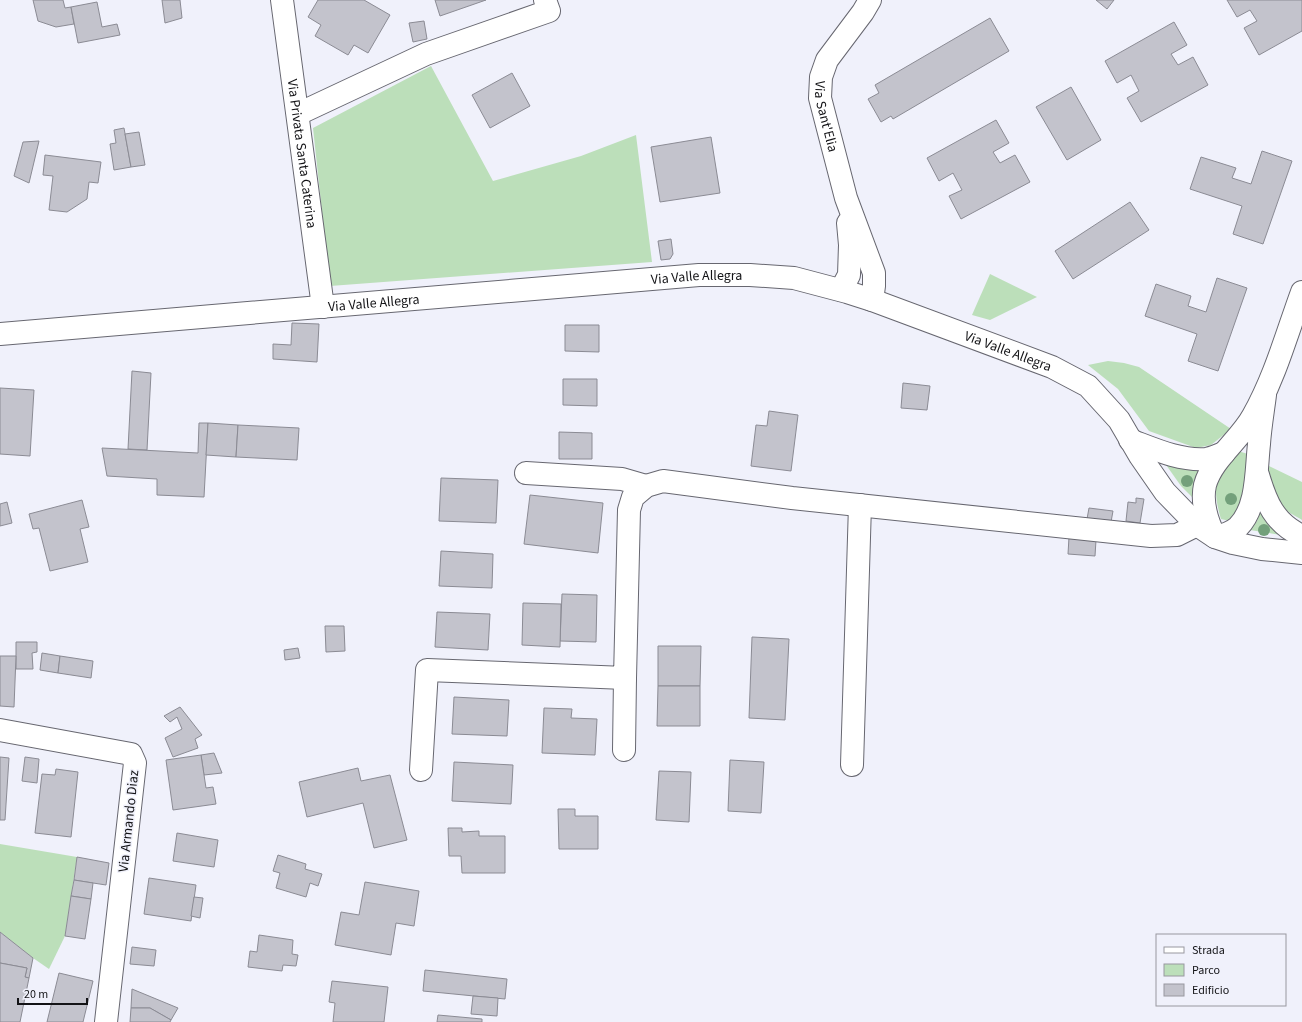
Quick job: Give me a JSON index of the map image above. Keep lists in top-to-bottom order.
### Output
{
  "streets": {
    "street": [
      "Via Sant'Elia",
      "Via Privata Santa Caterina",
      "Via Valle Allegra",
      "Via Armando Diaz"
    ]
  },
  "crossings": [
    ["Via Privata Santa Caterina", "Via Valle Allegra"]
  ],
  "legend": ["Strada", "Parco", "Edificio"],
  "scale_bar": "20 m"
}
